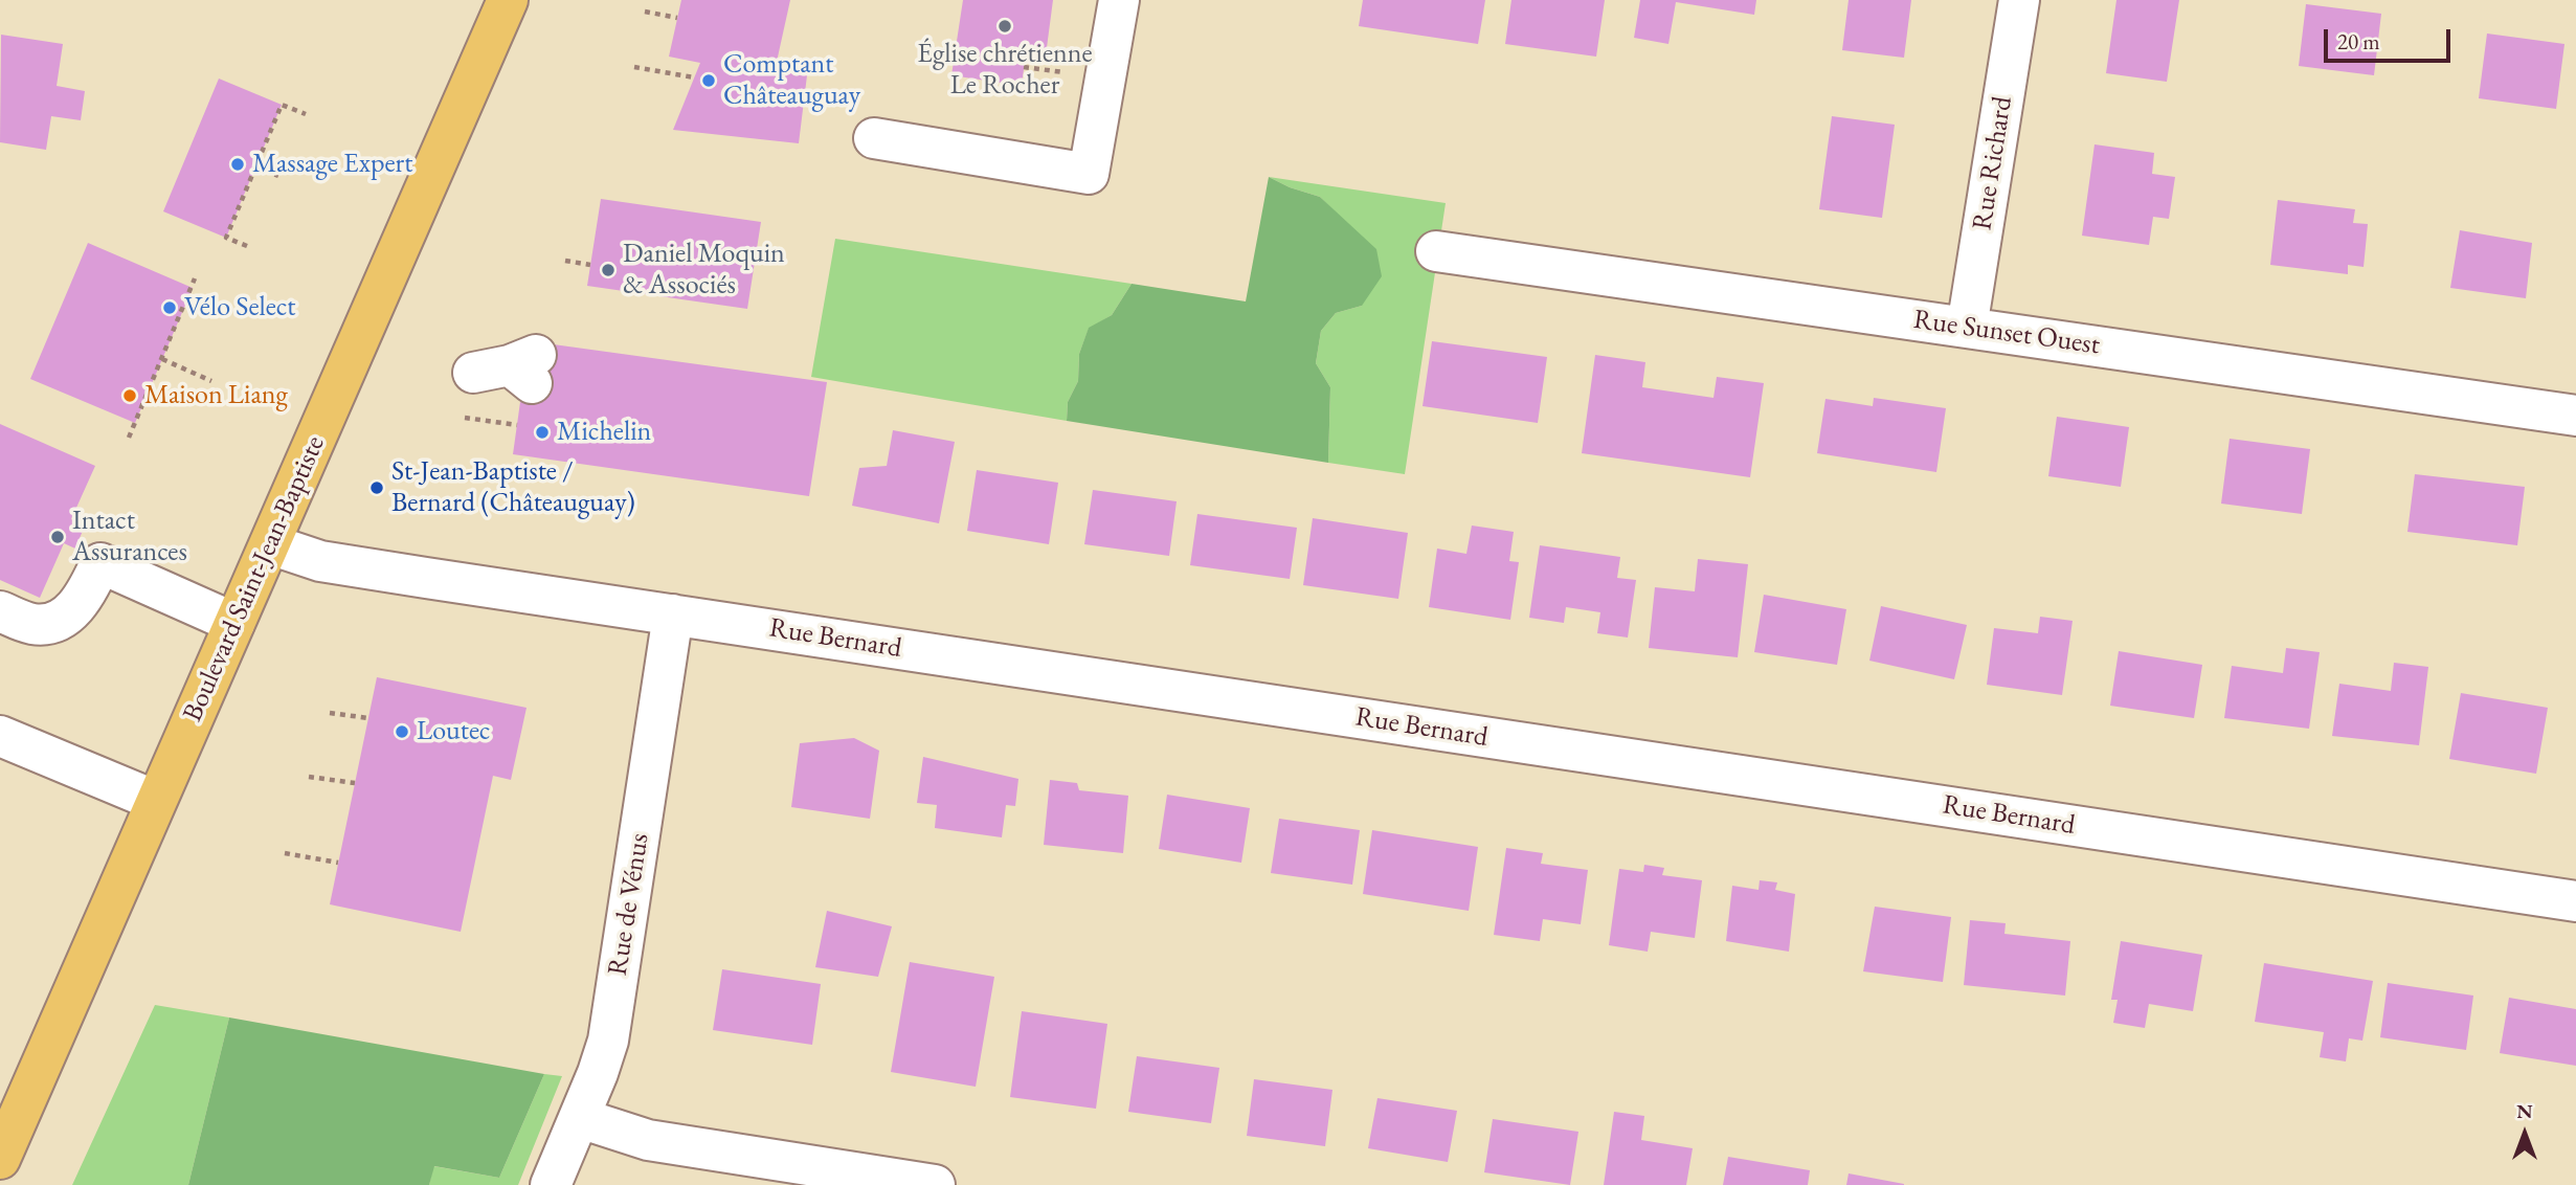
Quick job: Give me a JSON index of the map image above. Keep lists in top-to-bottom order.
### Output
{
  "streets": {
    "highway": ["Boulevard Saint-Jean-Baptiste"],
    "street": [
      "Rue Richard",
      "Rue Sunset Ouest",
      "Rue Bernard",
      "Rue de Vénus"
    ]
  },
  "crossings": [
    ["Rue Richard", "Rue Sunset Ouest"],
    ["Boulevard Saint-Jean-Baptiste", "Rue Bernard"],
    ["Rue Bernard", "Rue de Vénus"]
  ],
  "places": [
    "Église chrétienne Le Rocher",
    "Comptant Châteauguay",
    "Massage Expert",
    "Daniel Moquin & Associés",
    "Vélo Select",
    "Maison Liang",
    "Michelin",
    "St-Jean-Baptiste / Bernard (Châteauguay)",
    "Intact Assurances",
    "Loutec"
  ],
  "scale_bar": "20 m",
  "north": "top"
}
